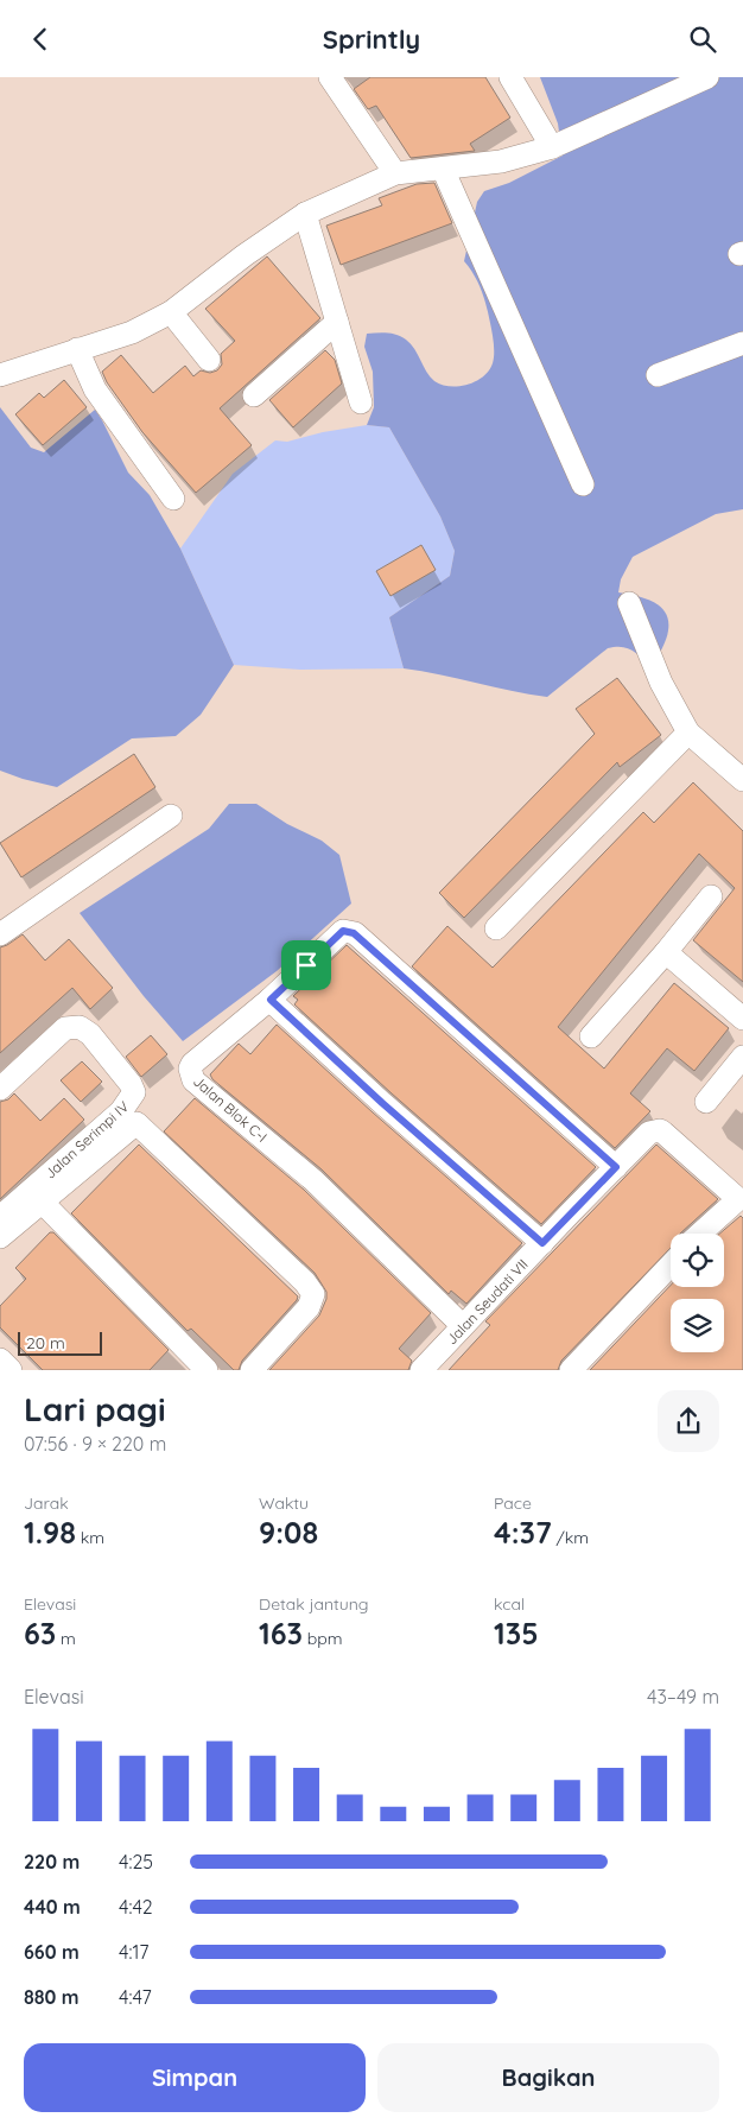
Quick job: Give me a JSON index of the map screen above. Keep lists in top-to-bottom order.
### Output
{
  "streets": {
    "street": ["Jalan Blok C-I", "Jalan Serimpi IV", "Jalan Seudati VII"]
  },
  "crossings": [
    ["Jalan Blok C-I", "Jalan Seudati VII"]
  ],
  "scale_bar": "20 m",
  "page": {
    "header": "Sprintly",
    "scale": "20 m",
    "heading": ["Lari pagi", "07:56 · 9 × 220 m"],
    "stats": [
      ["Jarak", "1.98 km"],
      ["Waktu", "9:08"],
      ["Pace", "4:37 /km"],
      ["Elevasi", "63 m"],
      ["Detak jantung", "163 bpm"],
      ["kcal", "135"]
    ],
    "chart": ["Elevasi", "43–49 m"],
    "list": [
      {
        "name": "220 m",
        "note": "4:25"
      },
      {
        "name": "440 m",
        "note": "4:42"
      },
      {
        "name": "660 m",
        "note": "4:17"
      },
      {
        "name": "880 m",
        "note": "4:47"
      }
    ],
    "buttons": ["Simpan", "Bagikan"]
  }
}
